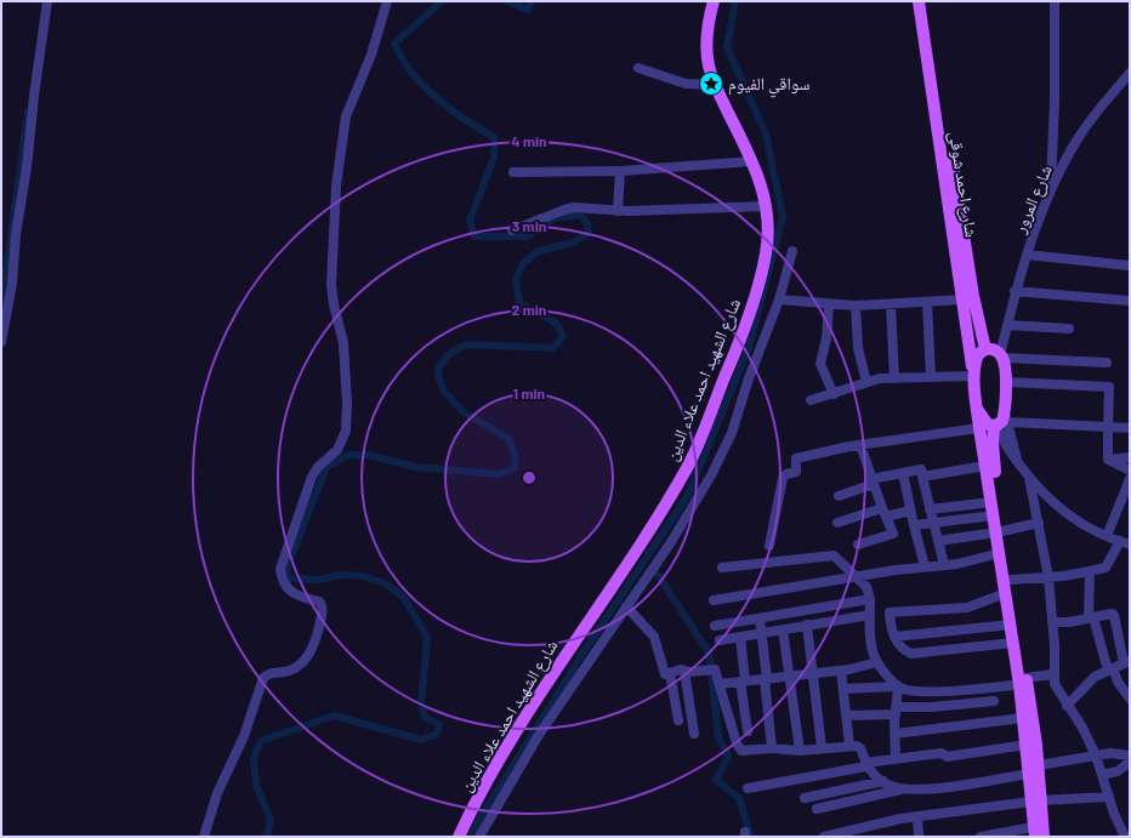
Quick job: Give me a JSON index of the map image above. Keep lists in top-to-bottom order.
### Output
{
  "streets": {
    "main road": ["شارع احمد شوقى", "شارع الشهيد احمد علاء الدين"],
    "street": ["شارع المرور"]
  },
  "places": {
    "place": ["سواقي الفيوم"]
  },
  "rings": [
    "4 min",
    "3 min",
    "2 min",
    "1 min"
  ]
}
